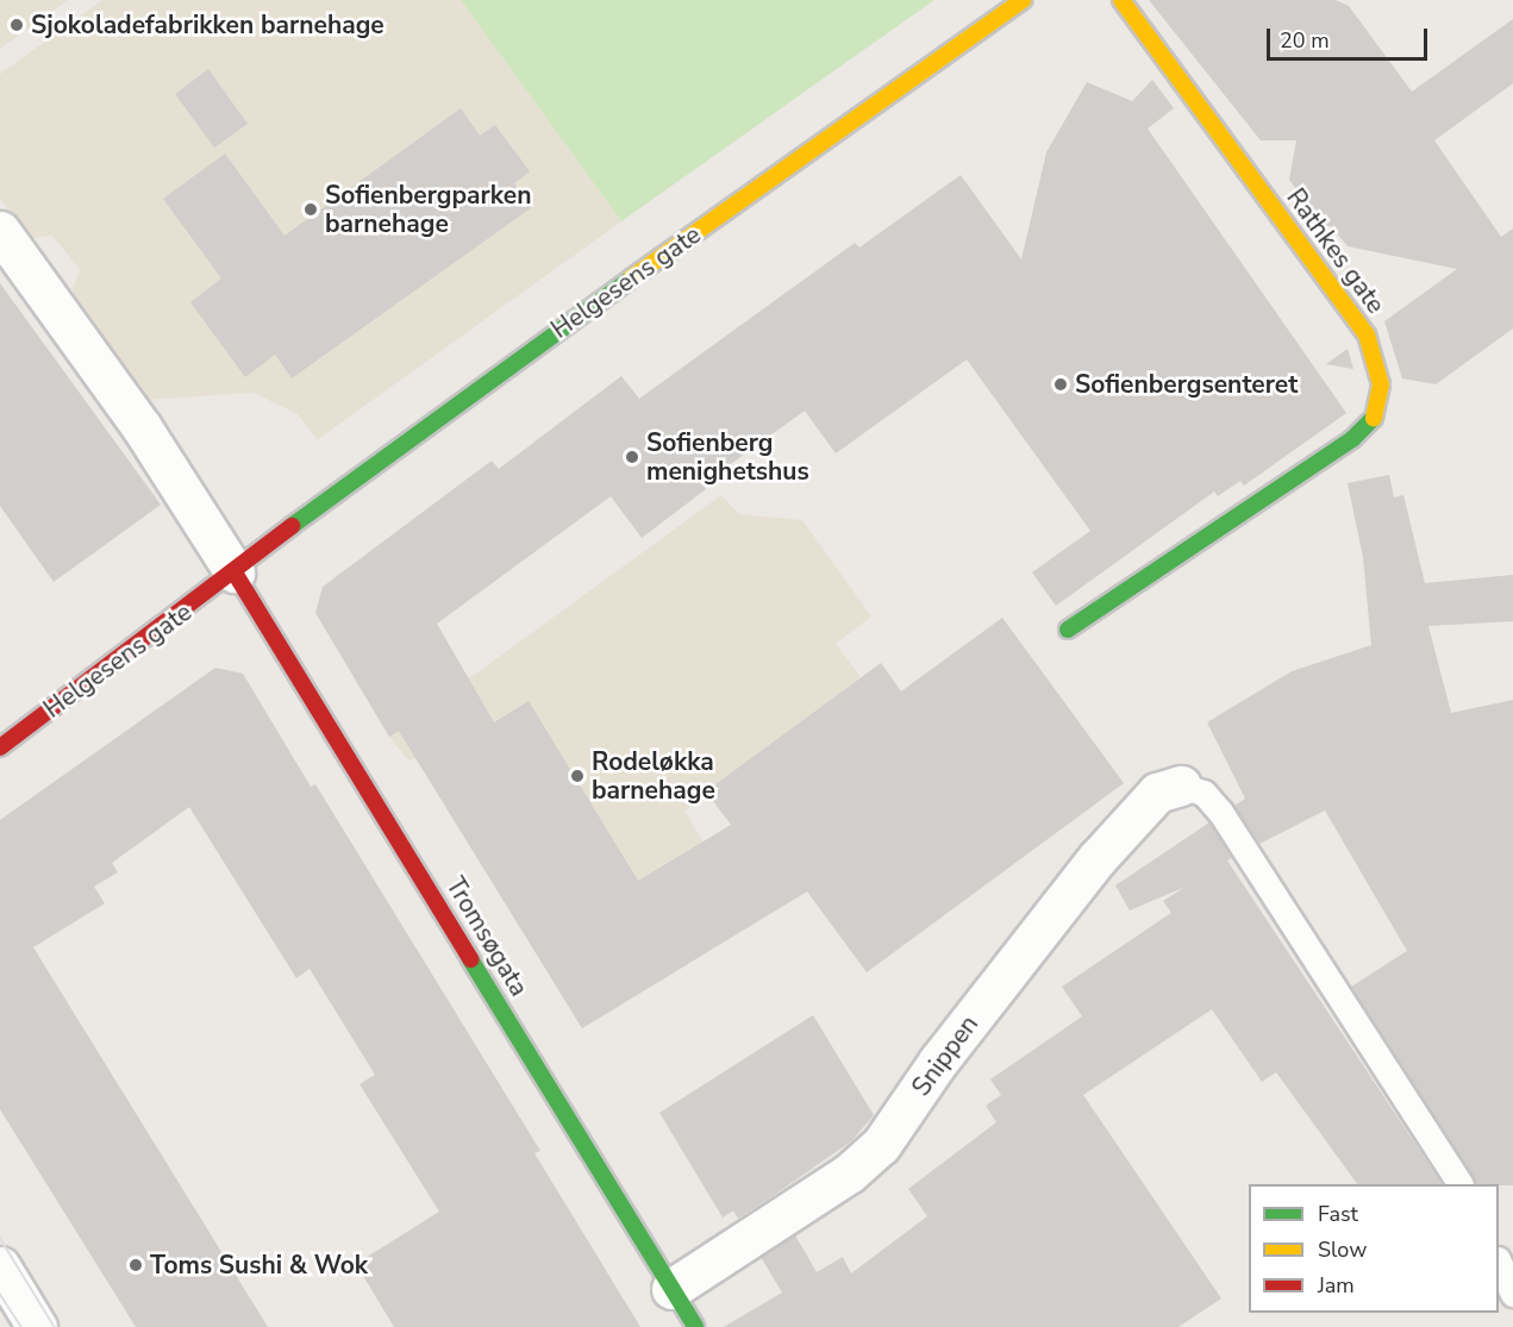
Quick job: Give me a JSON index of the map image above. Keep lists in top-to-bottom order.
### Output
{
  "streets": {
    "street": [
      "Rathkes gate",
      "Helgesens gate",
      "Tromsøgata",
      "Snippen"
    ]
  },
  "crossings": [
    ["Helgesens gate", "Tromsøgata"],
    ["Tromsøgata", "Snippen"]
  ],
  "places": [
    "Sjokoladefabrikken barnehage",
    "Sofienbergparken barnehage",
    "Sofienbergsenteret",
    "Sofienberg menighetshus",
    "Rodeløkka barnehage",
    "Toms Sushi & Wok"
  ],
  "legend": ["Fast", "Slow", "Jam"],
  "scale_bar": "20 m"
}
